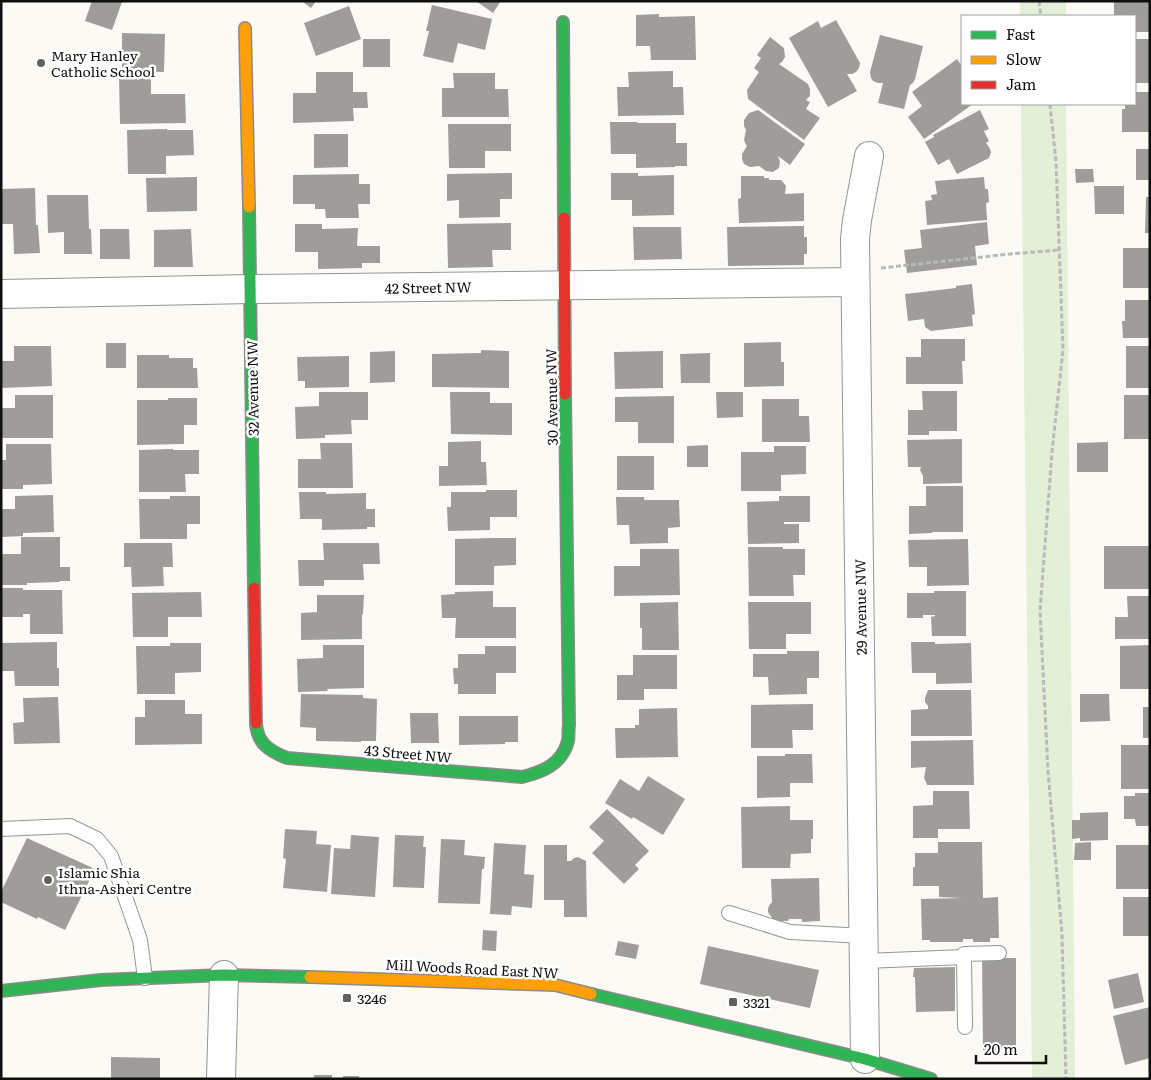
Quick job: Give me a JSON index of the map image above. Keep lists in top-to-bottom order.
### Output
{
  "streets": {
    "street": [
      "42 Street NW",
      "32 Avenue NW",
      "30 Avenue NW",
      "29 Avenue NW",
      "43 Street NW",
      "Mill Woods Road East NW"
    ]
  },
  "crossings": [
    ["42 Street NW", "32 Avenue NW"],
    ["42 Street NW", "30 Avenue NW"],
    ["42 Street NW", "29 Avenue NW"],
    ["32 Avenue NW", "43 Street NW"],
    ["30 Avenue NW", "43 Street NW"],
    ["29 Avenue NW", "Mill Woods Road East NW"]
  ],
  "places": {
    "other": ["Mary Hanley Catholic School", "Islamic Shia Ithna-Asheri Centre"],
    "transit": ["3246", "3321"]
  },
  "legend": ["Fast", "Slow", "Jam"],
  "scale_bar": "20 m"
}
